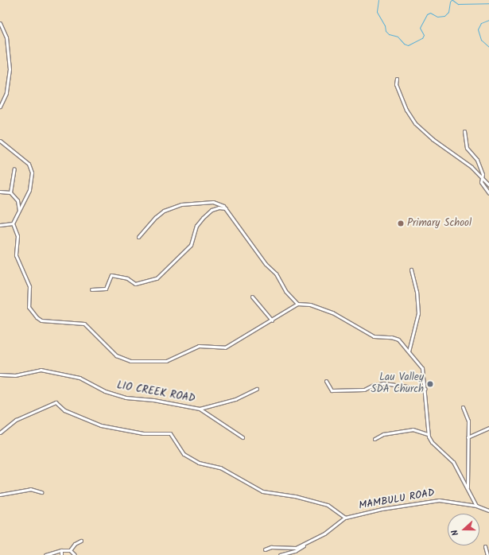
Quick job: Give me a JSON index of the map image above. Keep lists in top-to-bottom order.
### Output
{
  "streets": {
    "street": ["LIO CREEK ROAD", "MAMBULU ROAD"]
  },
  "places": ["Primary School", "Lau Valley SDA Church"],
  "north": "left"
}
